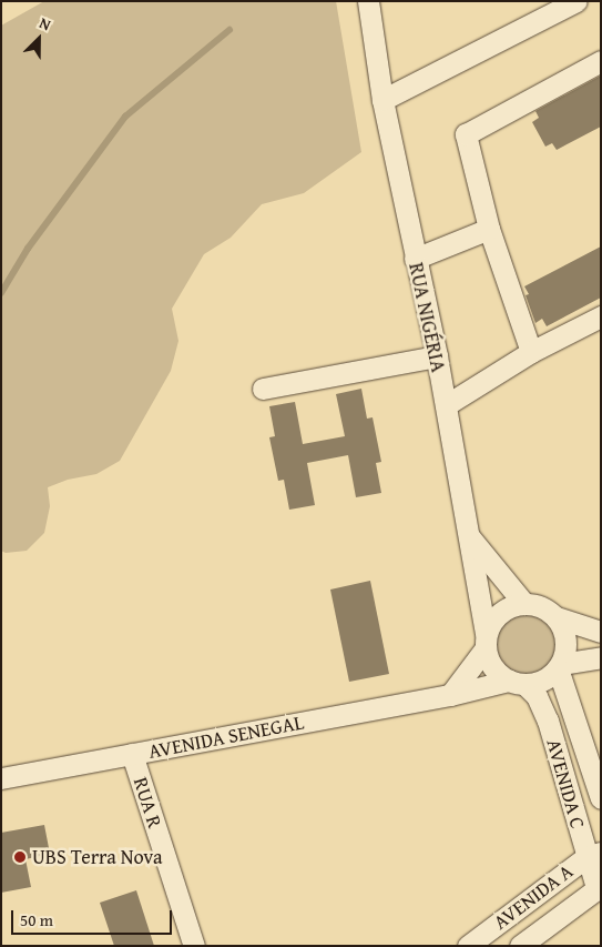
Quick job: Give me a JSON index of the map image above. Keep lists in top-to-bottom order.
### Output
{
  "streets": {
    "street": [
      "RUA NIGÉRIA",
      "AVENIDA SENEGAL",
      "AVENIDA C",
      "RUA R",
      "AVENIDA A"
    ]
  },
  "crossings": [
    ["RUA NIGÉRIA", "AVENIDA SENEGAL"],
    ["RUA NIGÉRIA", "AVENIDA C"],
    ["AVENIDA SENEGAL", "AVENIDA C"],
    ["AVENIDA SENEGAL", "RUA R"],
    ["AVENIDA C", "AVENIDA A"]
  ],
  "places": ["UBS Terra Nova"],
  "scale_bar": "50 m",
  "north": "top right"
}
